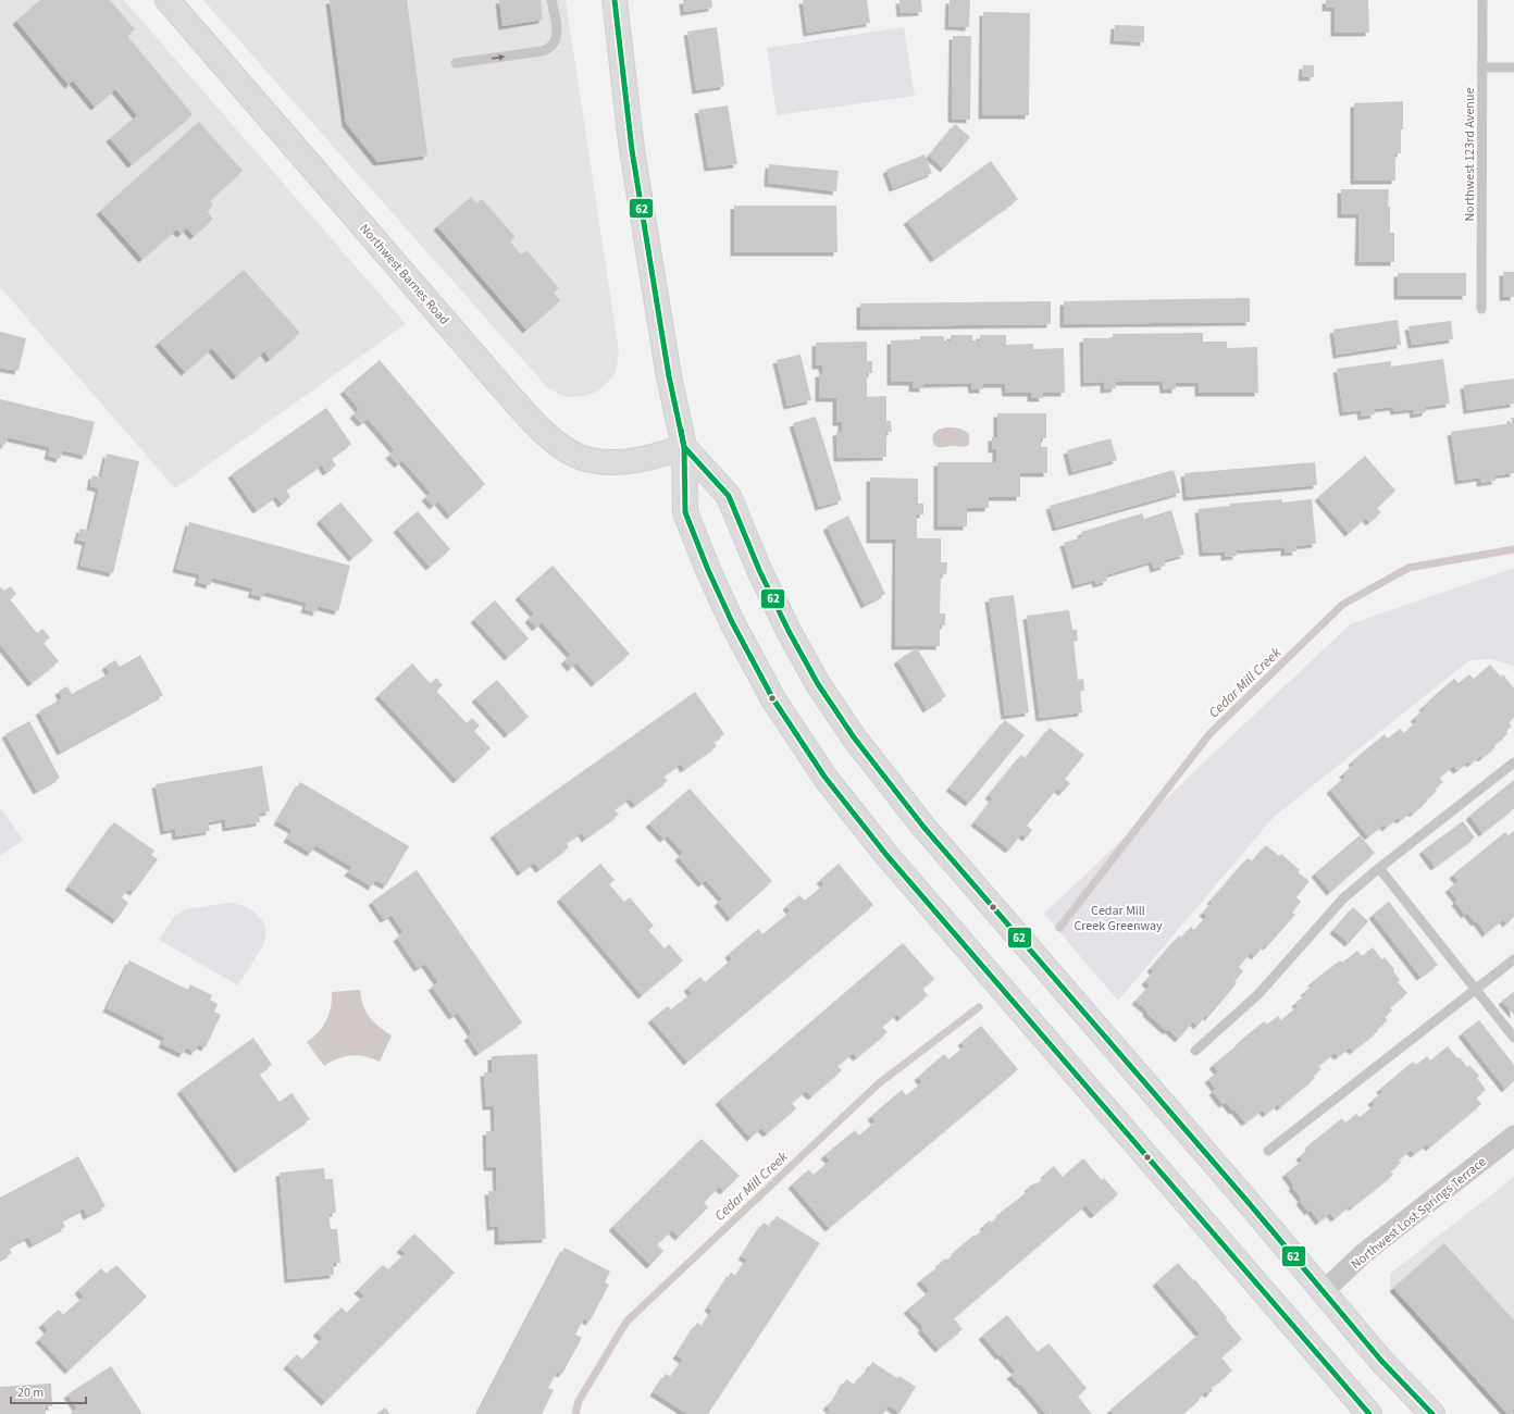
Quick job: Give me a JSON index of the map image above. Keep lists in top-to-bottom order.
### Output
{
  "streets": {
    "main road": ["Northwest Barnes Road"],
    "street": ["Northwest Lost Springs Terrace"],
    "lane": ["Northwest 123rd Avenue"]
  },
  "water": ["Cedar Mill Creek"],
  "parks": ["Cedar Mill Creek Greenway"],
  "lines": ["transit line 62"],
  "scale_bar": "20 m"
}
